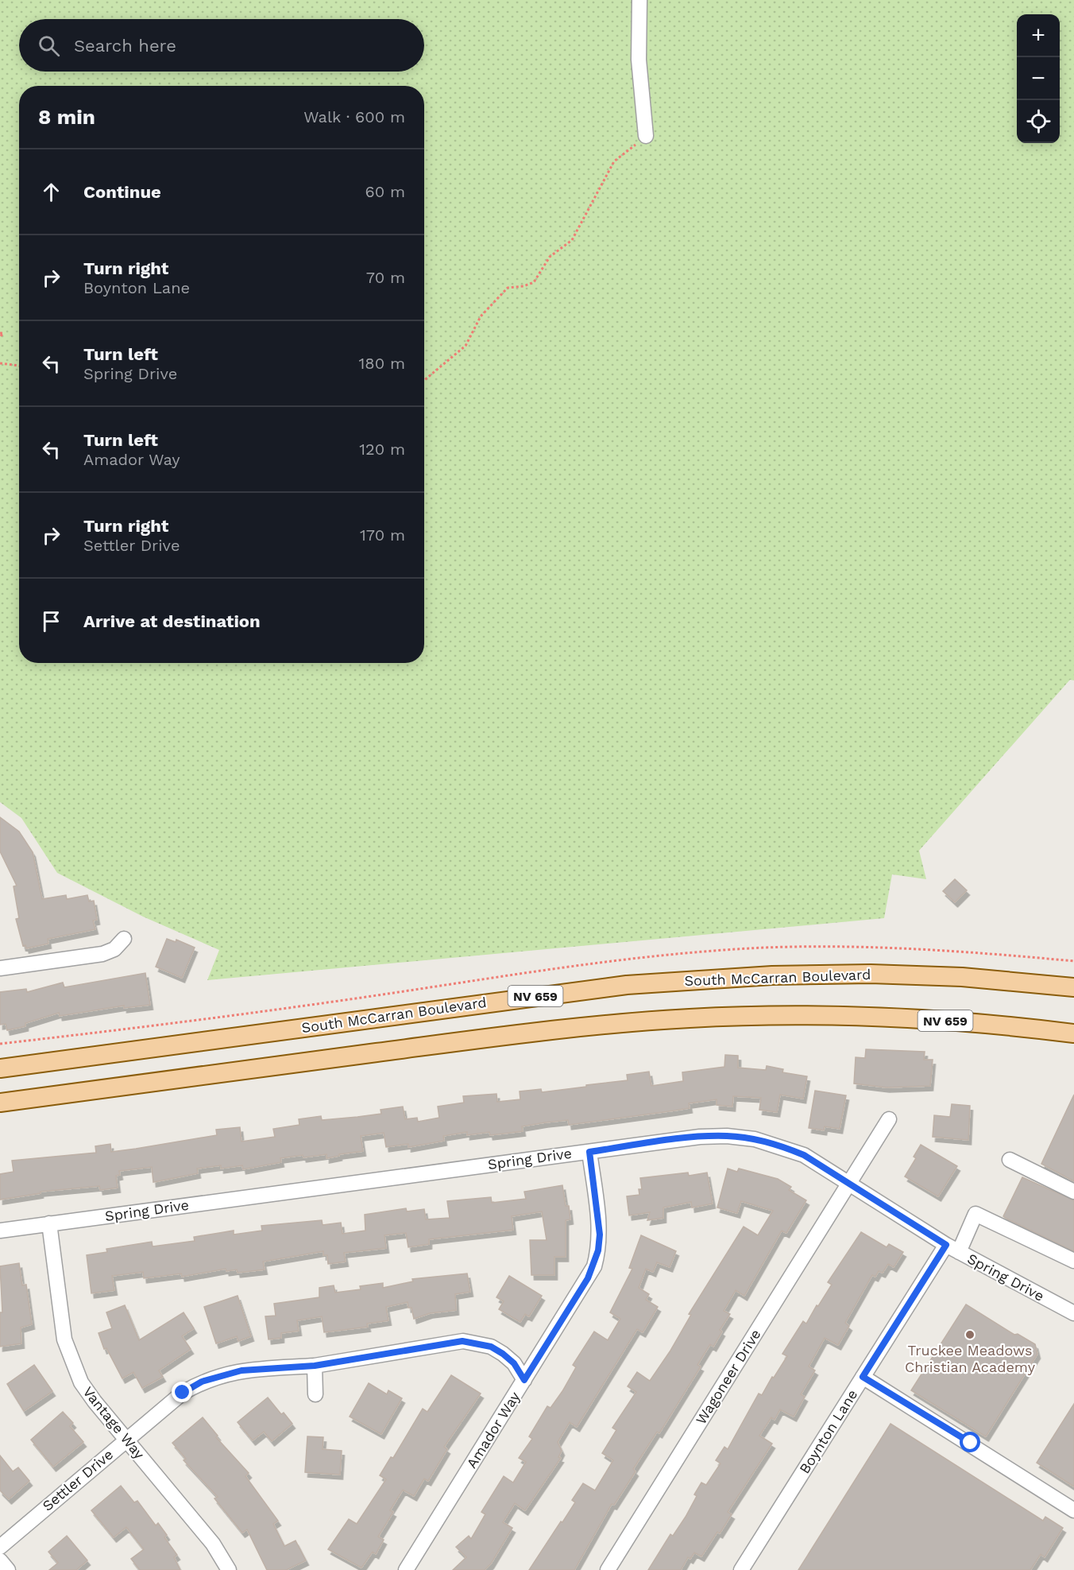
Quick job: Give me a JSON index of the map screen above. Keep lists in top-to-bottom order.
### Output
{
  "streets": {
    "main road": ["South McCarran Boulevard", "NV 659"],
    "street": [
      "Spring Drive",
      "Wagoneer Drive",
      "Vantage Way",
      "Amador Way",
      "Boynton Lane",
      "Settler Drive"
    ]
  },
  "crossings": [
    ["Spring Drive", "Wagoneer Drive"],
    ["Spring Drive", "Vantage Way"],
    ["Spring Drive", "Amador Way"],
    ["Spring Drive", "Boynton Lane"],
    ["Vantage Way", "Settler Drive"],
    ["Amador Way", "Settler Drive"]
  ],
  "places": ["Truckee Meadows Christian Academy"],
  "page": {
    "map_buttons": ["+", "−"],
    "search": "Search here",
    "heading": ["8 min", "Walk · 600 m"],
    "list": [
      ["Continue", "60 m"],
      ["Turn right", "Boynton Lane", "70 m"],
      ["Turn left", "Spring Drive", "180 m"],
      ["Turn left", "Amador Way", "120 m"],
      ["Turn right", "Settler Drive", "170 m"],
      "Arrive at destination"
    ]
  }
}
